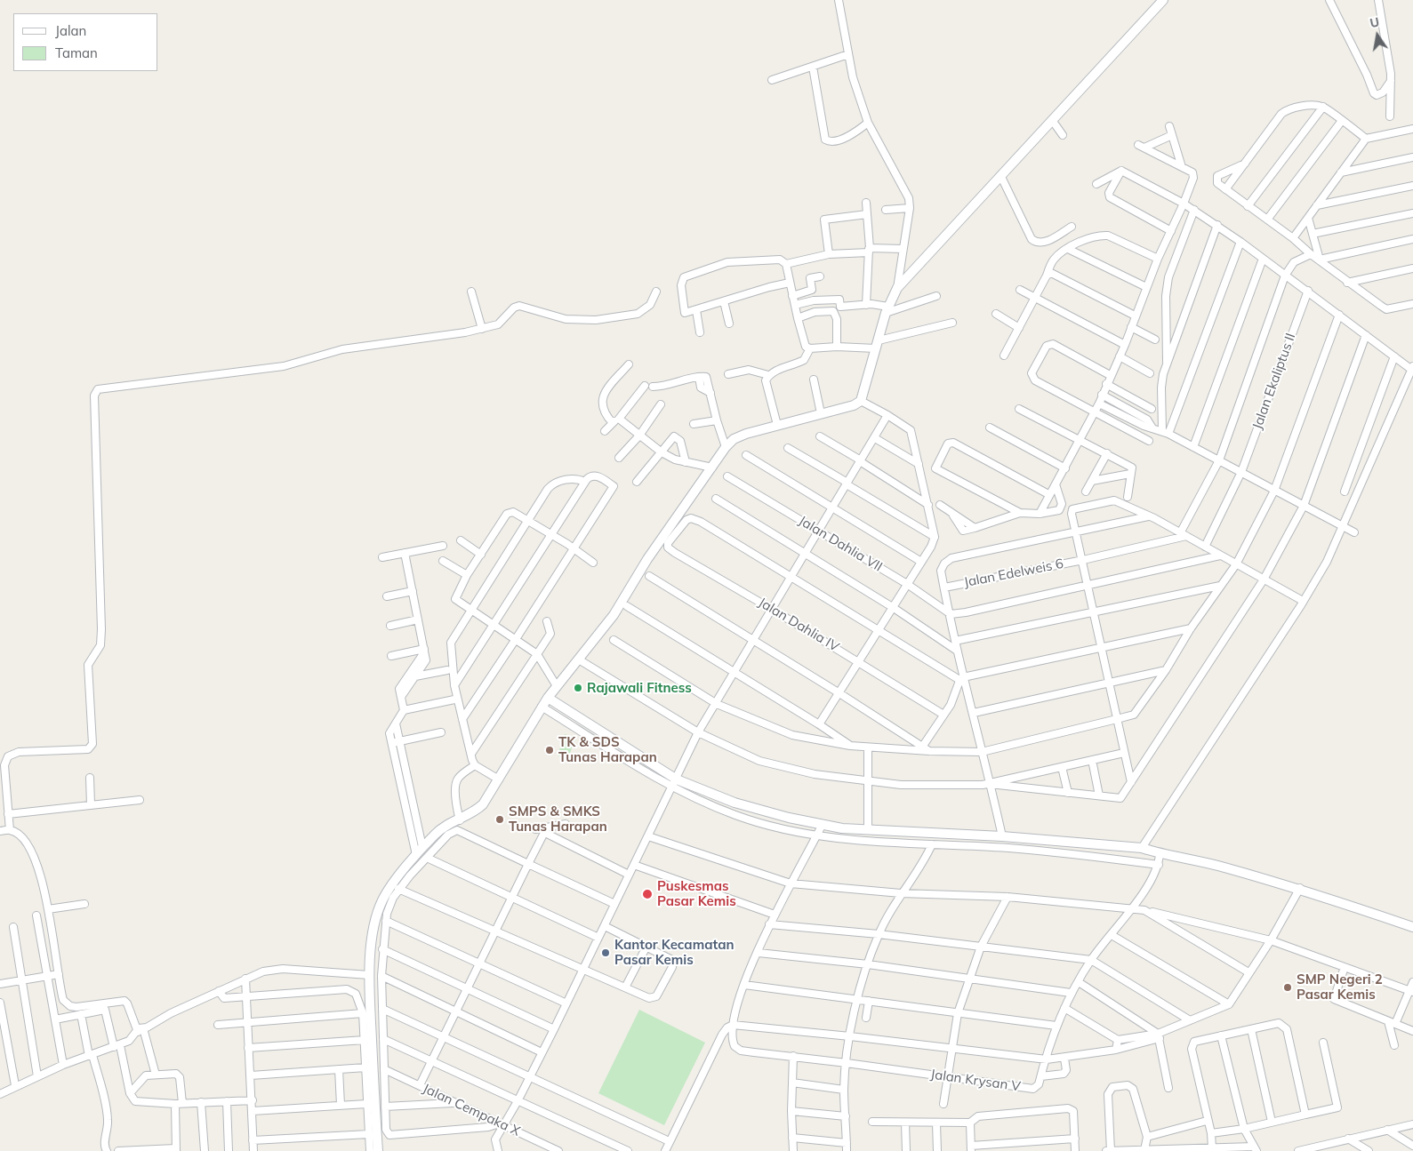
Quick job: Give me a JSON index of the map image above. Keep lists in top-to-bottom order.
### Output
{
  "streets": {
    "street": [
      "Jalan Ekaliptus II",
      "Jalan Dahlia VII",
      "Jalan Edelweis 6",
      "Jalan Dahlia IV",
      "Jalan Krysan V",
      "Jalan Cempaka X"
    ]
  },
  "places": [
    "Rajawali Fitness",
    "TK & SDS Tunas Harapan",
    "SMPS & SMKS Tunas Harapan",
    "Puskesmas Pasar Kemis",
    "Kantor Kecamatan Pasar Kemis",
    "SMP Negeri 2 Pasar Kemis"
  ],
  "legend": ["Jalan", "Taman"],
  "north": "top"
}
